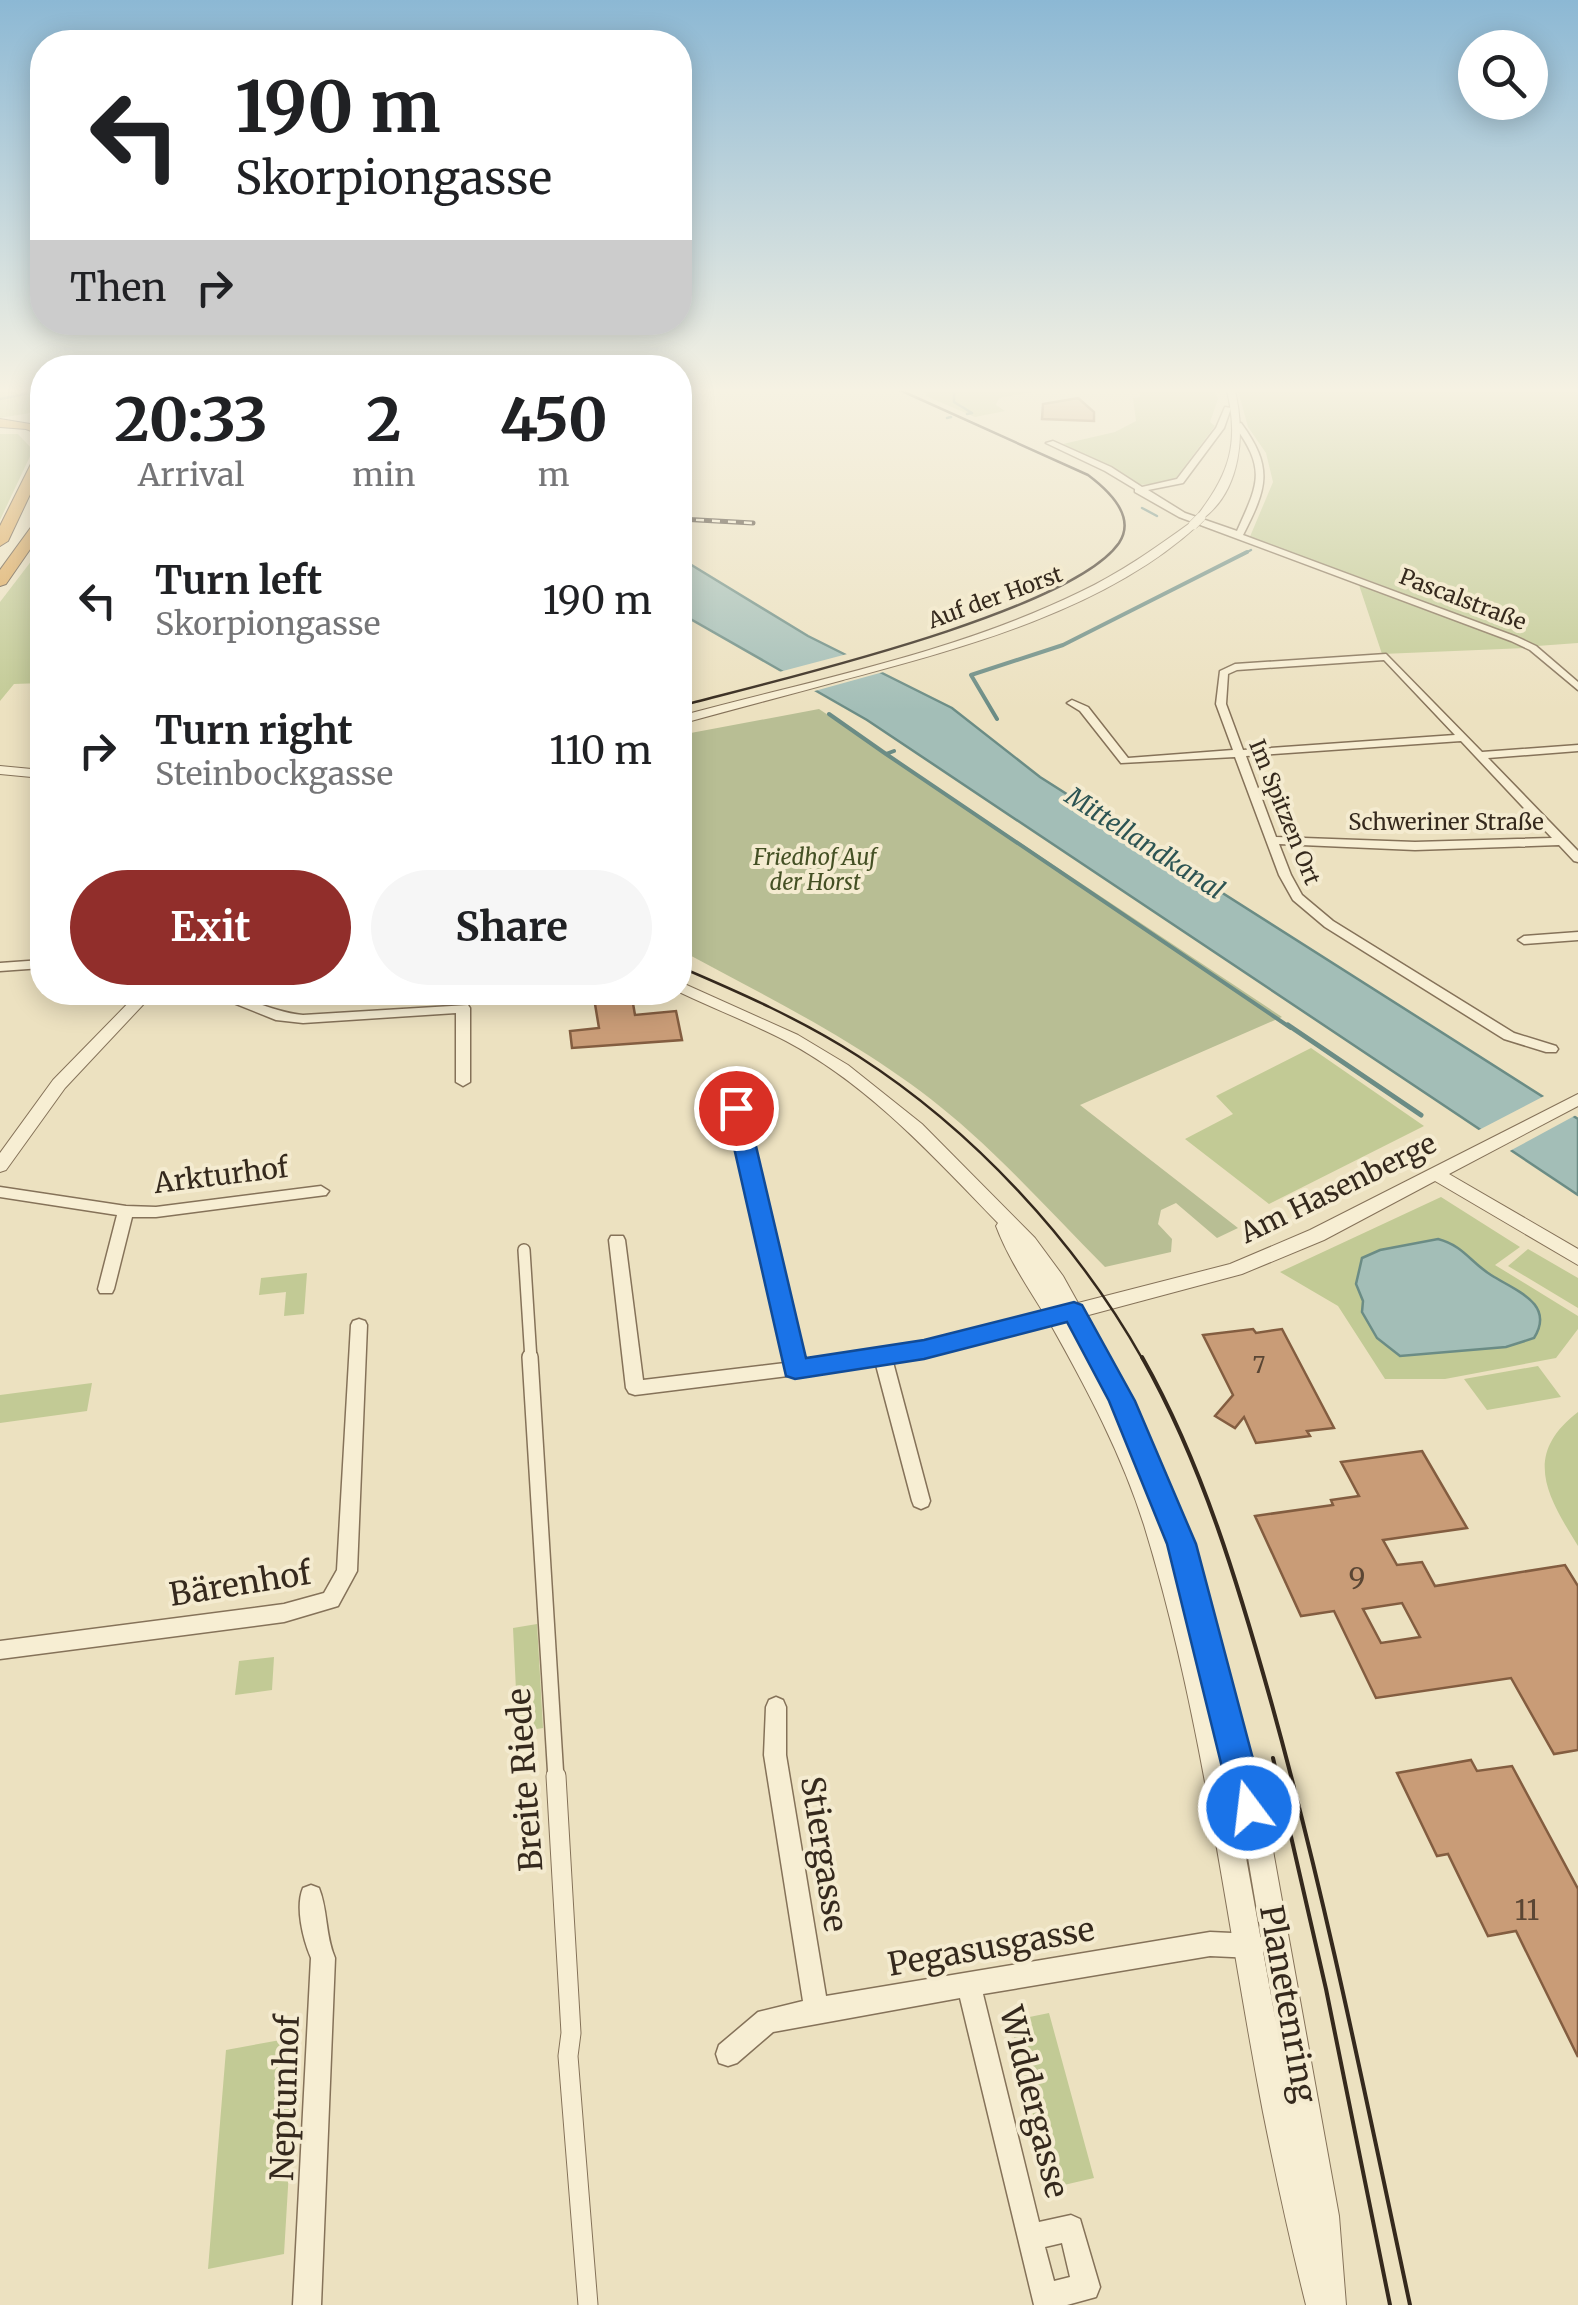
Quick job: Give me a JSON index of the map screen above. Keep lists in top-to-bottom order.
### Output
{
  "streets": {
    "street": [
      "Auf der Horst",
      "Pascalstraße",
      "Im Spitzen Ort",
      "Schweriner Straße",
      "Arkturhof",
      "Am Hasenberge",
      "Bärenhof",
      "Breite Riede",
      "Stiergasse",
      "Pegasusgasse",
      "Planetenring",
      "Neptunhof",
      "Widdergasse"
    ]
  },
  "crossings": [
    ["Im Spitzen Ort", "Schweriner Straße"],
    ["Am Hasenberge", "Planetenring"],
    ["Stiergasse", "Pegasusgasse"],
    ["Pegasusgasse", "Planetenring"],
    ["Pegasusgasse", "Widdergasse"]
  ],
  "water": ["Mittellandkanal"],
  "parks": ["Friedhof Auf der Horst"],
  "house_numbers": ["7", "9", "11"],
  "page": {
    "turn": ["190 m", "Skorpiongasse"],
    "then": "Then",
    "eta": [
      "20:33",
      "Arrival",
      "2",
      "min",
      "450",
      "m"
    ],
    "list": [
      {
        "name": "Turn left",
        "note": "Skorpiongasse",
        "value": "190 m"
      },
      {
        "name": "Turn right",
        "note": "Steinbockgasse",
        "value": "110 m"
      }
    ],
    "buttons": ["Exit", "Share"]
  }
}
